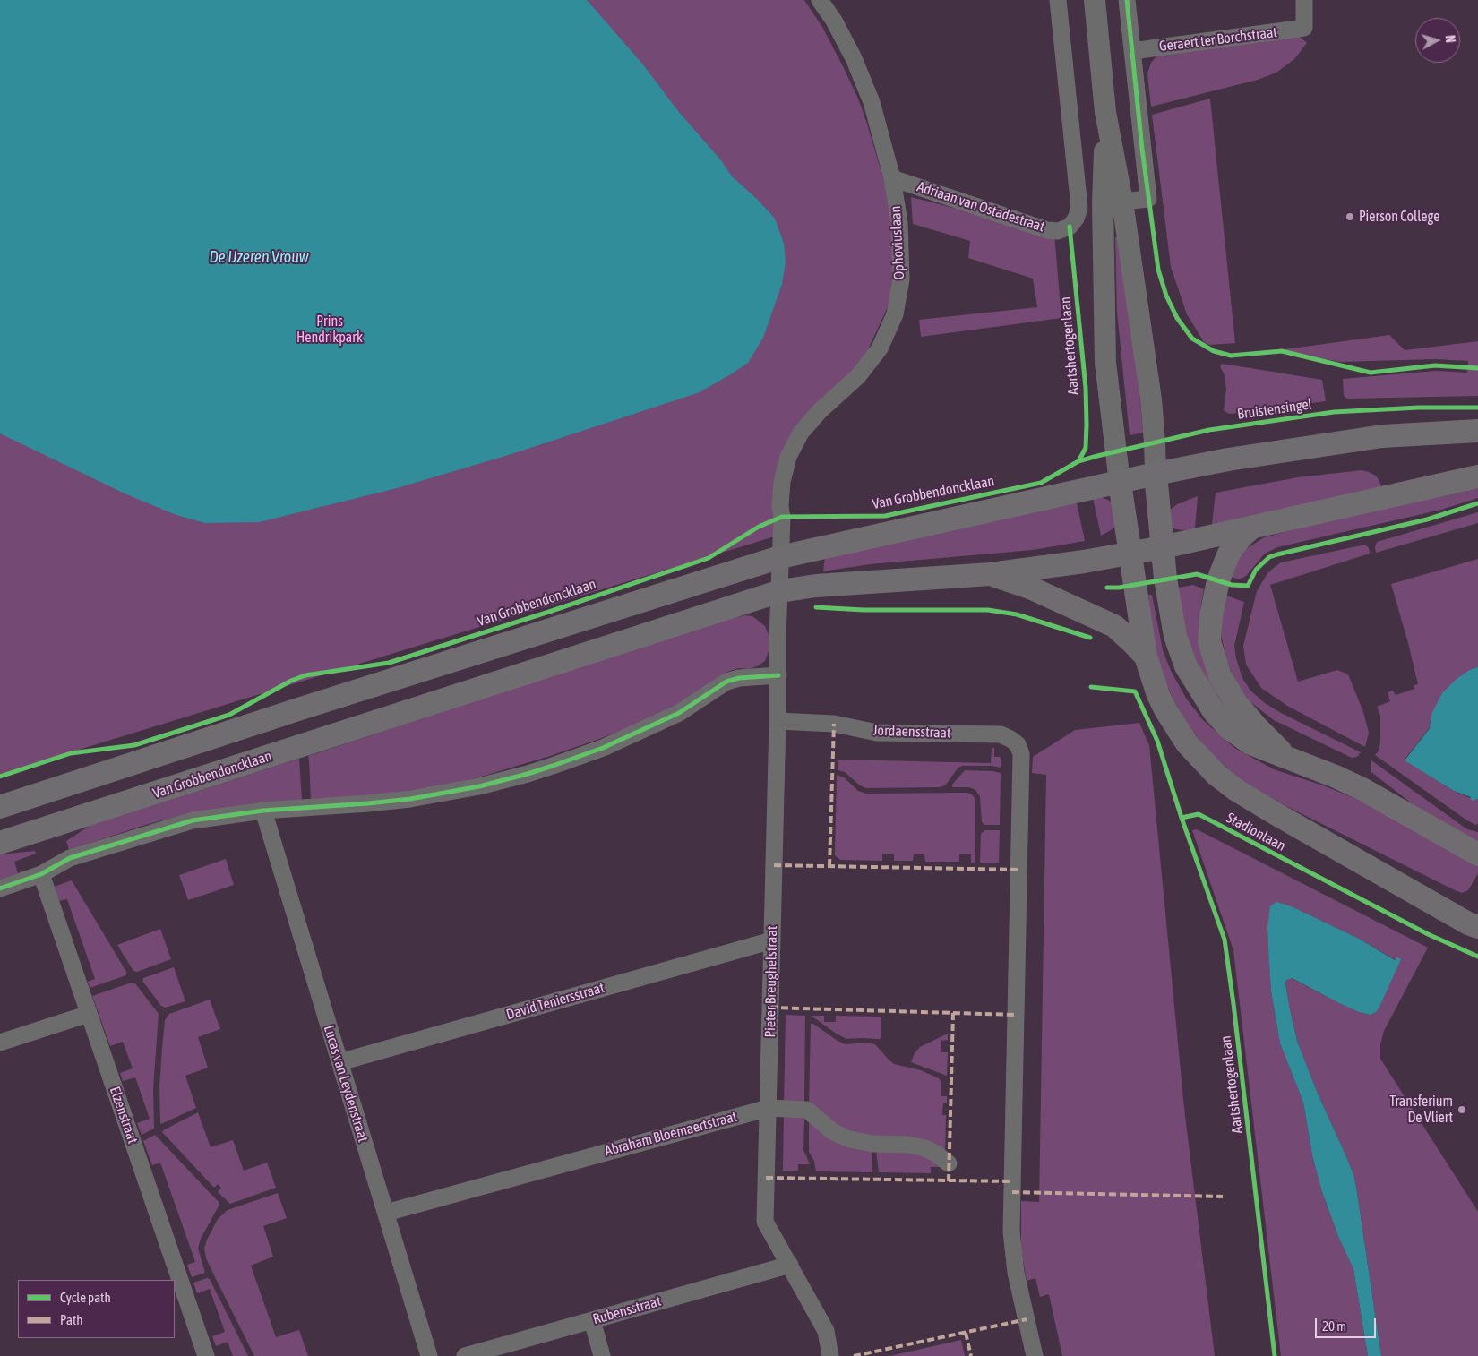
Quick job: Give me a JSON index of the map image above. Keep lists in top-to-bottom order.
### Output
{
  "streets": {
    "main road": ["Van Grobbendoncklaan", "Stadionlaan"],
    "street": [
      "Geraert ter Borchstraat",
      "Adriaan van Ostadestraat",
      "Ophoviuslaan",
      "Jordaensstraat",
      "Pieter Breughelstraat",
      "David Teniersstraat",
      "Lucas van Leydenstraat",
      "Elzenstraat",
      "Abraham Bloemaertstraat",
      "Rubensstraat"
    ],
    "cycle path": ["Aartshertogenlaan", "Bruistensingel"]
  },
  "crossings": [
    ["Adriaan van Ostadestraat", "Ophoviuslaan"],
    ["Ophoviuslaan", "Van Grobbendoncklaan"],
    ["Ophoviuslaan", "Pieter Breughelstraat"],
    ["Van Grobbendoncklaan", "Stadionlaan"],
    ["Van Grobbendoncklaan", "Pieter Breughelstraat"],
    ["Jordaensstraat", "Pieter Breughelstraat"],
    ["Pieter Breughelstraat", "David Teniersstraat"],
    ["Pieter Breughelstraat", "Abraham Bloemaertstraat"],
    ["Pieter Breughelstraat", "Rubensstraat"],
    ["David Teniersstraat", "Lucas van Leydenstraat"],
    ["Lucas van Leydenstraat", "Abraham Bloemaertstraat"]
  ],
  "water": ["De IJzeren Vrouw"],
  "parks": ["Prins Hendrikpark"],
  "places": ["Pierson College", "Transferium De Vliert"],
  "legend": ["Cycle path", "Path"],
  "scale_bar": "20 m",
  "north": "right"
}
